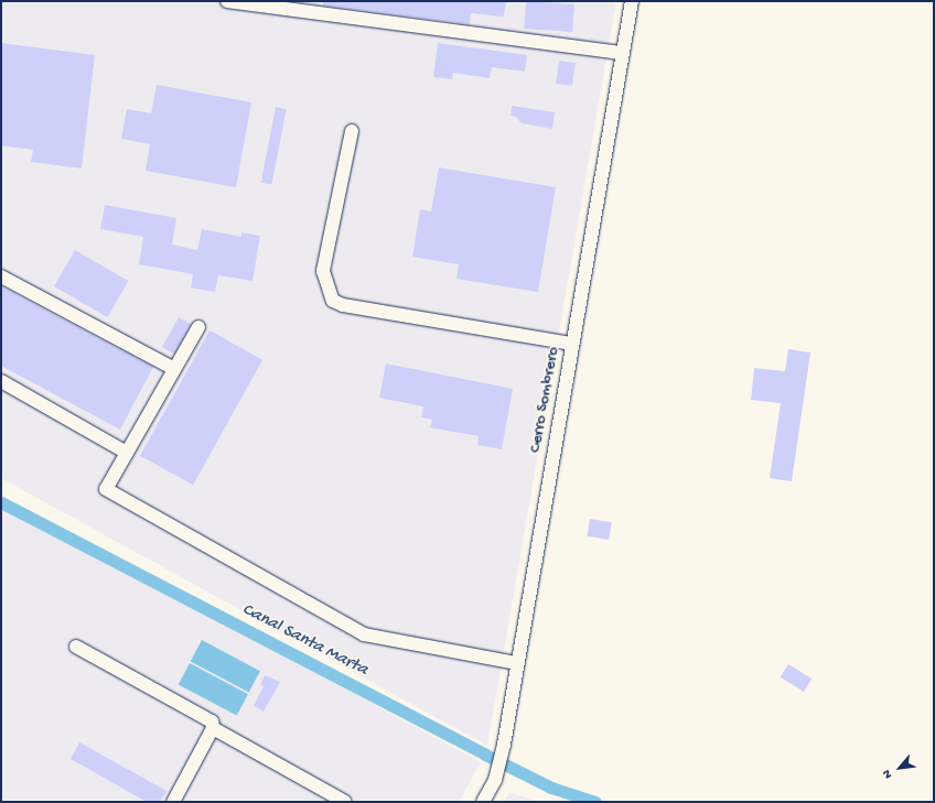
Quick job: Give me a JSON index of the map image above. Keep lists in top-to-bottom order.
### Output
{
  "streets": {
    "street": ["Cerro Sombrero"]
  },
  "water": ["Canal Santa Marta"],
  "north": "bottom left"
}
